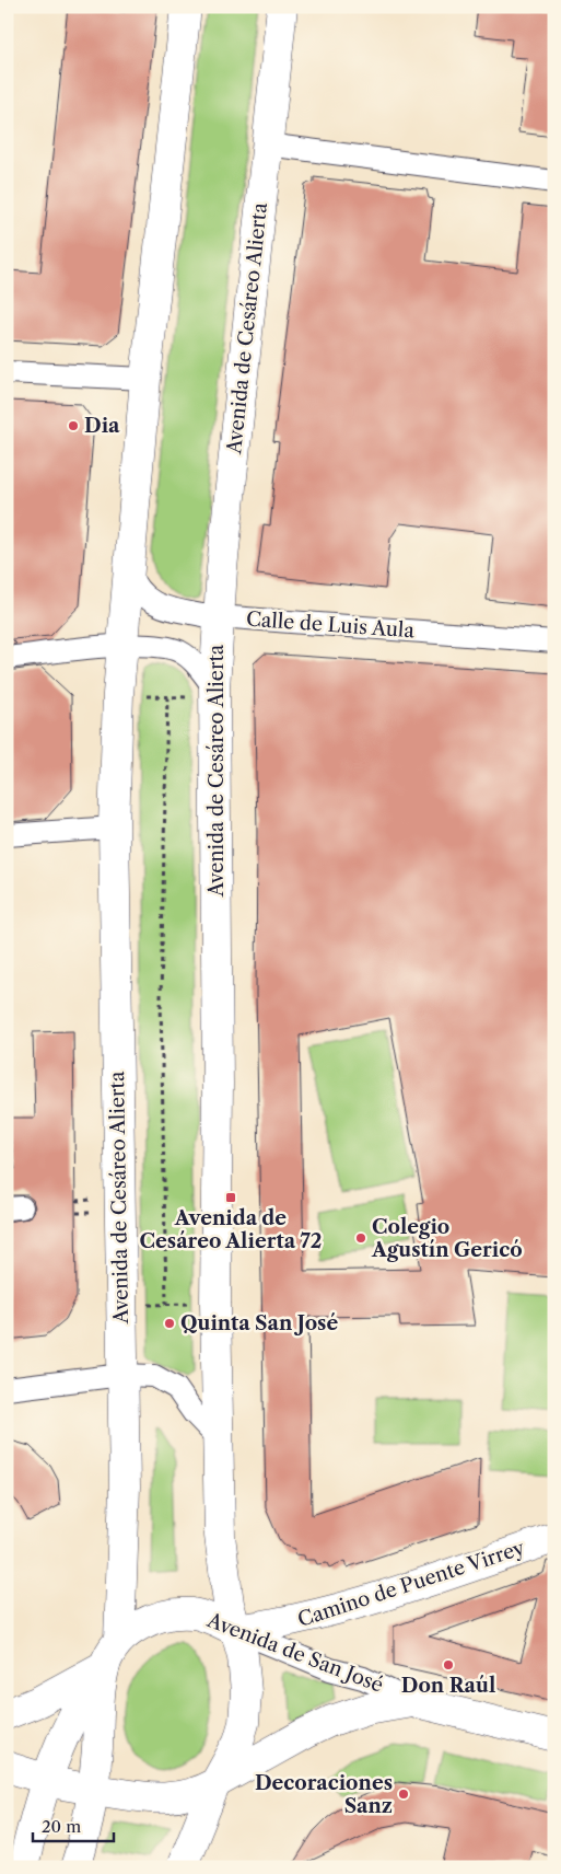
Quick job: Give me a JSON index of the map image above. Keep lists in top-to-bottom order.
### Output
{
  "streets": {
    "main road": ["Avenida de Cesáreo Alierta", "Camino de Puente Virrey", "Avenida de San José"],
    "street": ["Calle de Luis Aula"]
  },
  "crossings": [
    ["Avenida de Cesáreo Alierta", "Calle de Luis Aula"],
    ["Avenida de Cesáreo Alierta", "Camino de Puente Virrey"],
    ["Avenida de Cesáreo Alierta", "Avenida de San José"],
    ["Camino de Puente Virrey", "Avenida de San José"]
  ],
  "places": {
    "other": [
      "Dia",
      "Colegio Agustín Gericó",
      "Quinta San José",
      "Don Raúl",
      "Decoraciones Sanz"
    ],
    "transit": ["Avenida de Cesáreo Alierta 72"]
  },
  "scale_bar": "20 m"
}
